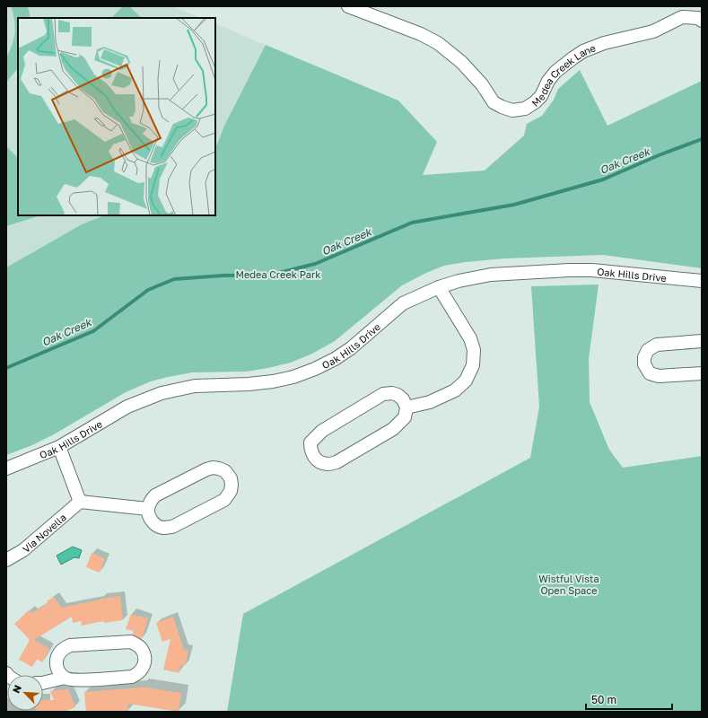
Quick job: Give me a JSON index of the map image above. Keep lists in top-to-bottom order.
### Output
{
  "streets": {
    "street": ["Medea Creek Lane", "Oak Hills Drive", "Via Novella"]
  },
  "water": ["Oak Creek"],
  "parks": ["Medea Creek Park", "Wistful Vista Open Space"],
  "scale_bar": "50 m",
  "north": "top left"
}
